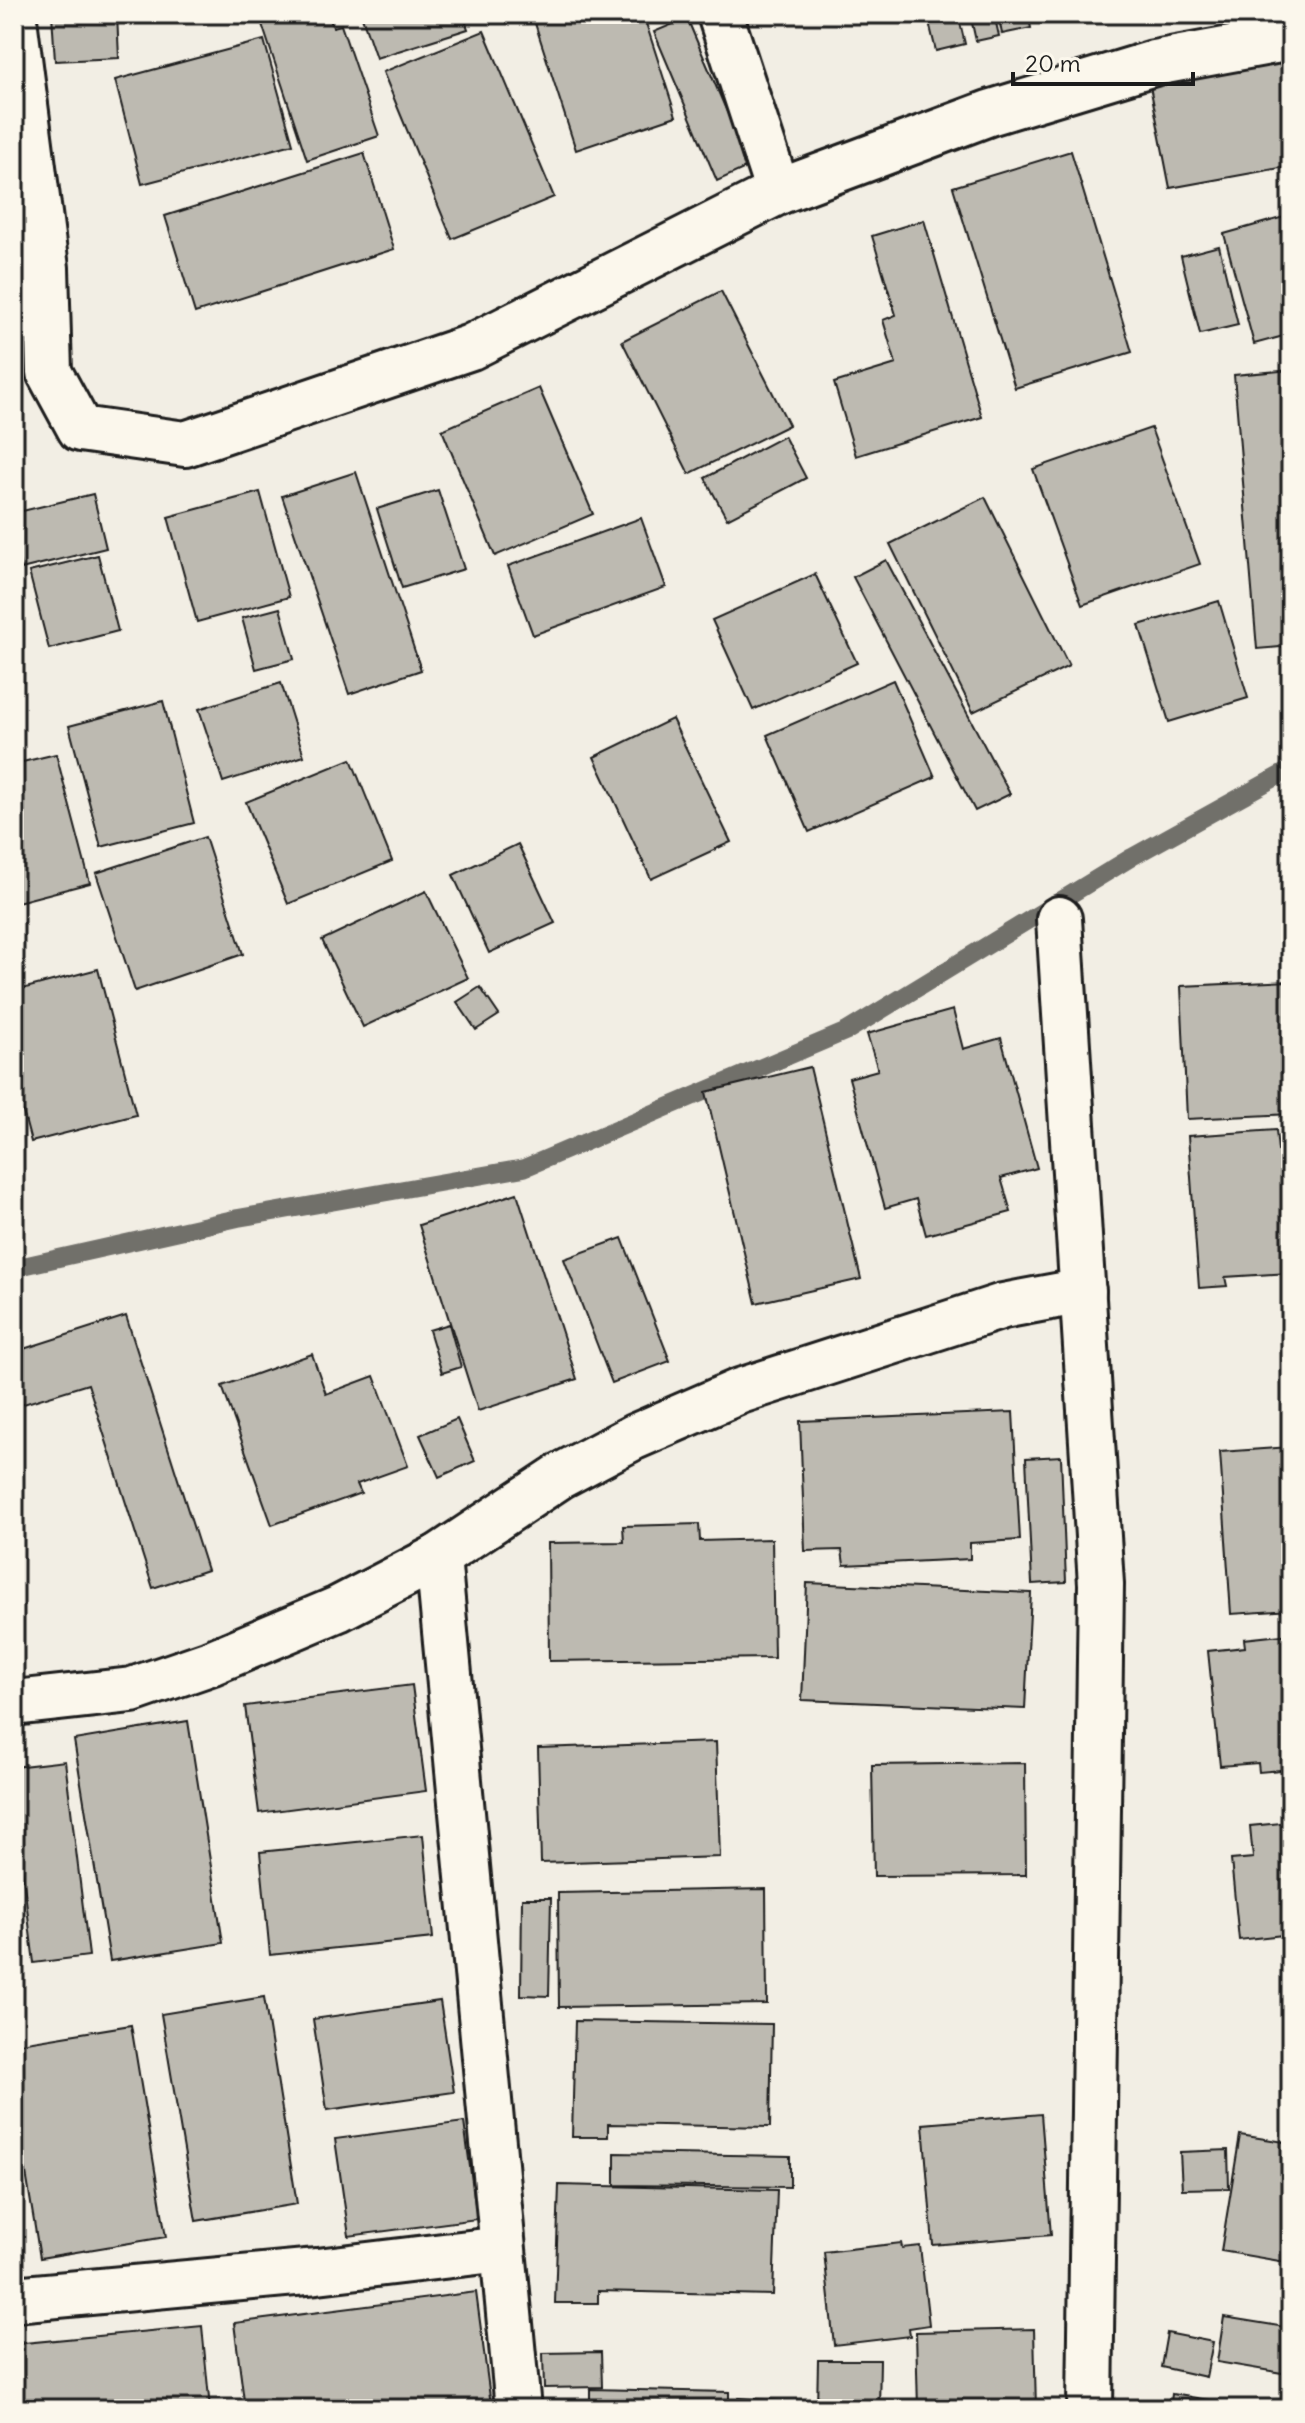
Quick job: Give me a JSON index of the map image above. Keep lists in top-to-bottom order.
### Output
{
  "scale_bar": "20 m"
}
